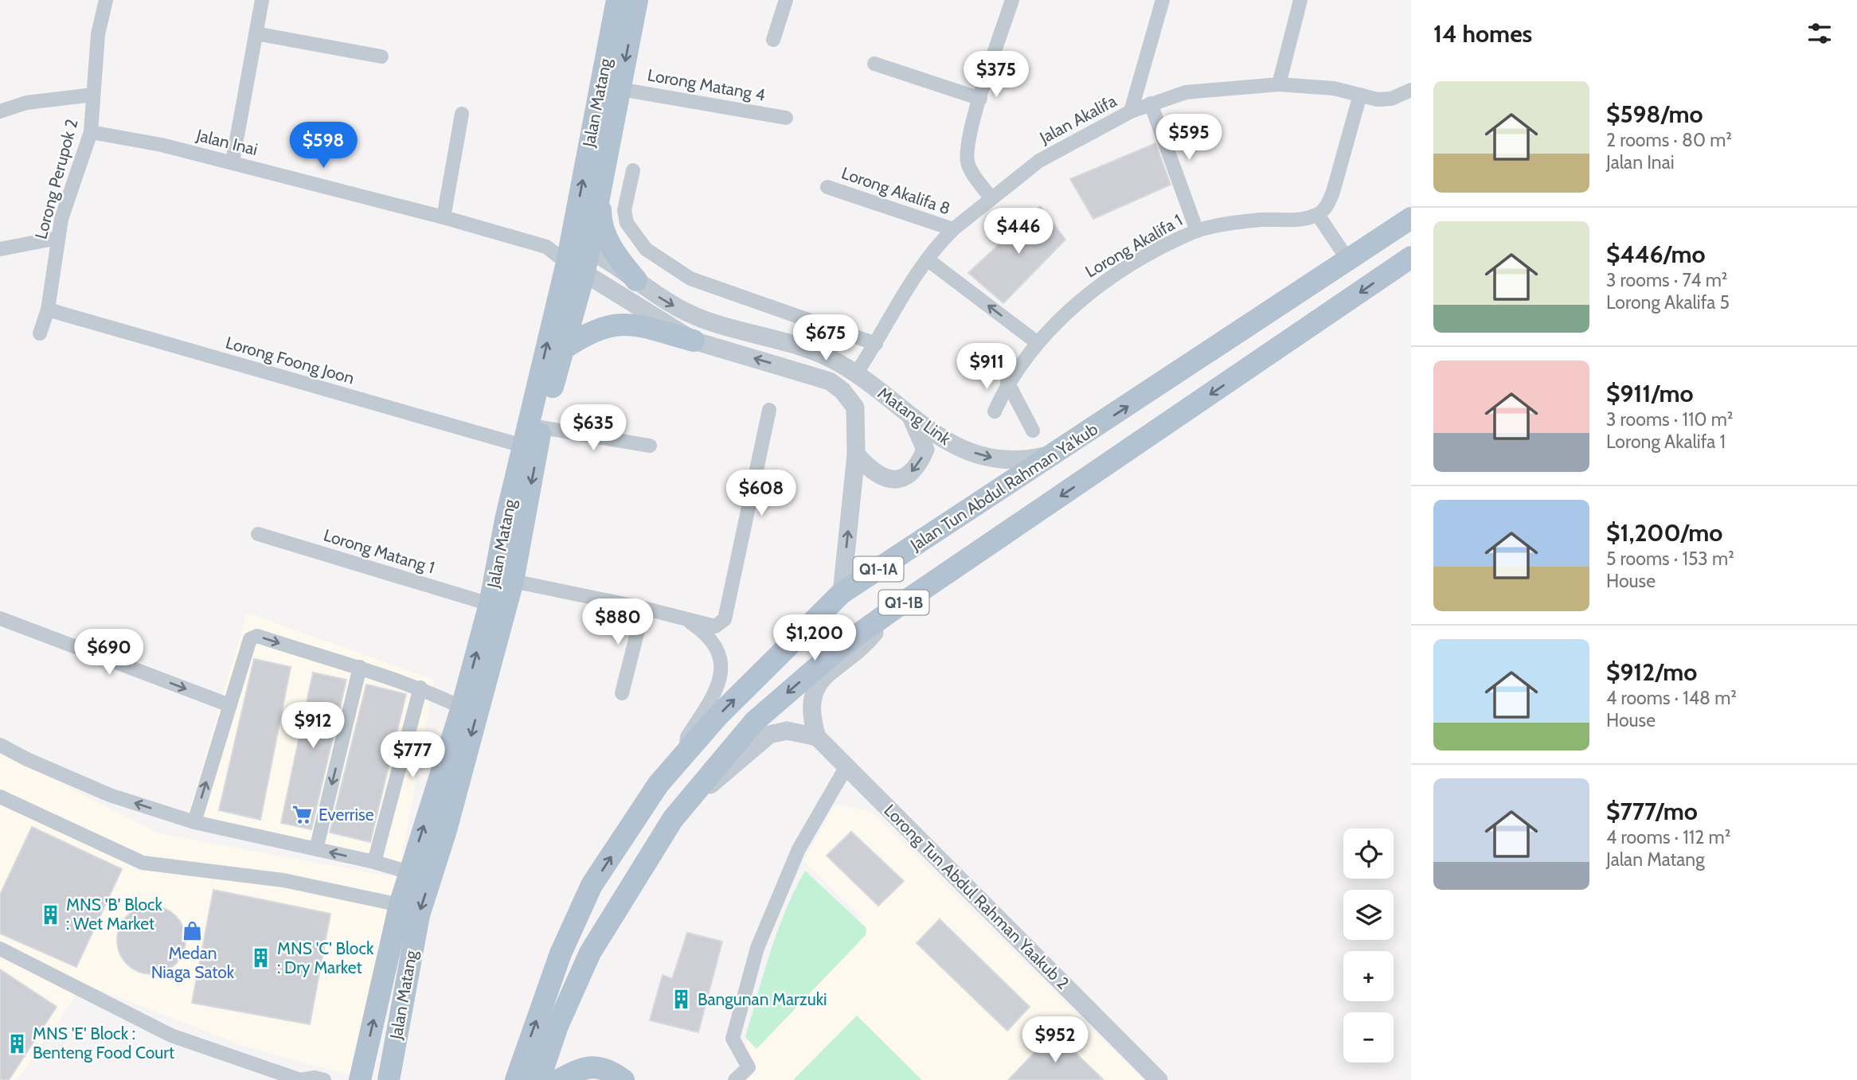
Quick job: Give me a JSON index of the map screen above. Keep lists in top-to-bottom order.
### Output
{
  "streets": {
    "main road": [
      "Jalan Matang",
      "Jalan Tun Abdul Rahman Ya'kub",
      "Q1-1A",
      "Q1-1B"
    ],
    "street": [
      "Lorong Matang 4",
      "Jalan Akalifa",
      "Jalan Inai",
      "Lorong Perupok 2",
      "Lorong Akalifa 8",
      "Lorong Akalifa 1",
      "Lorong Foong Joon",
      "Matang Link",
      "Lorong Matang 1",
      "Lorong Tun Abdul Rahman Yaakub 2"
    ]
  },
  "crossings": [
    ["Lorong Matang 4", "Jalan Matang"],
    ["Jalan Matang", "Lorong Foong Joon"],
    ["Jalan Matang", "Matang Link"],
    ["Jalan Matang", "Lorong Matang 1"],
    ["Jalan Akalifa", "Lorong Akalifa 8"],
    ["Jalan Akalifa", "Matang Link"],
    ["Jalan Inai", "Lorong Perupok 2"],
    ["Lorong Perupok 2", "Lorong Foong Joon"],
    ["Matang Link", "Jalan Tun Abdul Rahman Ya'kub"]
  ],
  "places": {
    "supermarket": ["Everrise"],
    "building": [
      "MNS 'B' Block : Wet Market",
      "MNS 'C' Block : Dry Market",
      "Bangunan Marzuki",
      "MNS 'E' Block : Benteng Food Court"
    ],
    "shop": ["Medan Niaga Satok"]
  },
  "page": {
    "heading": "14 homes",
    "price": [
      "$375",
      "$595",
      "$598",
      "$446",
      "$675",
      "$911",
      "$635",
      "$608",
      "$880",
      "$1,200",
      "$690",
      "$912",
      "$777",
      "$952"
    ],
    "list": [
      {
        "name": "$598/mo",
        "note": "2 rooms · 80 m² · Jalan Inai"
      },
      {
        "name": "$446/mo",
        "note": "3 rooms · 74 m² · Lorong Akalifa 5"
      },
      {
        "name": "$911/mo",
        "note": "3 rooms · 110 m² · Lorong Akalifa 1"
      },
      {
        "name": "$1,200/mo",
        "note": "5 rooms · 153 m² · House"
      },
      {
        "name": "$912/mo",
        "note": "4 rooms · 148 m² · House"
      },
      {
        "name": "$777/mo",
        "note": "4 rooms · 112 m² · Jalan Matang"
      }
    ],
    "map_buttons": ["+", "−"]
  }
}
